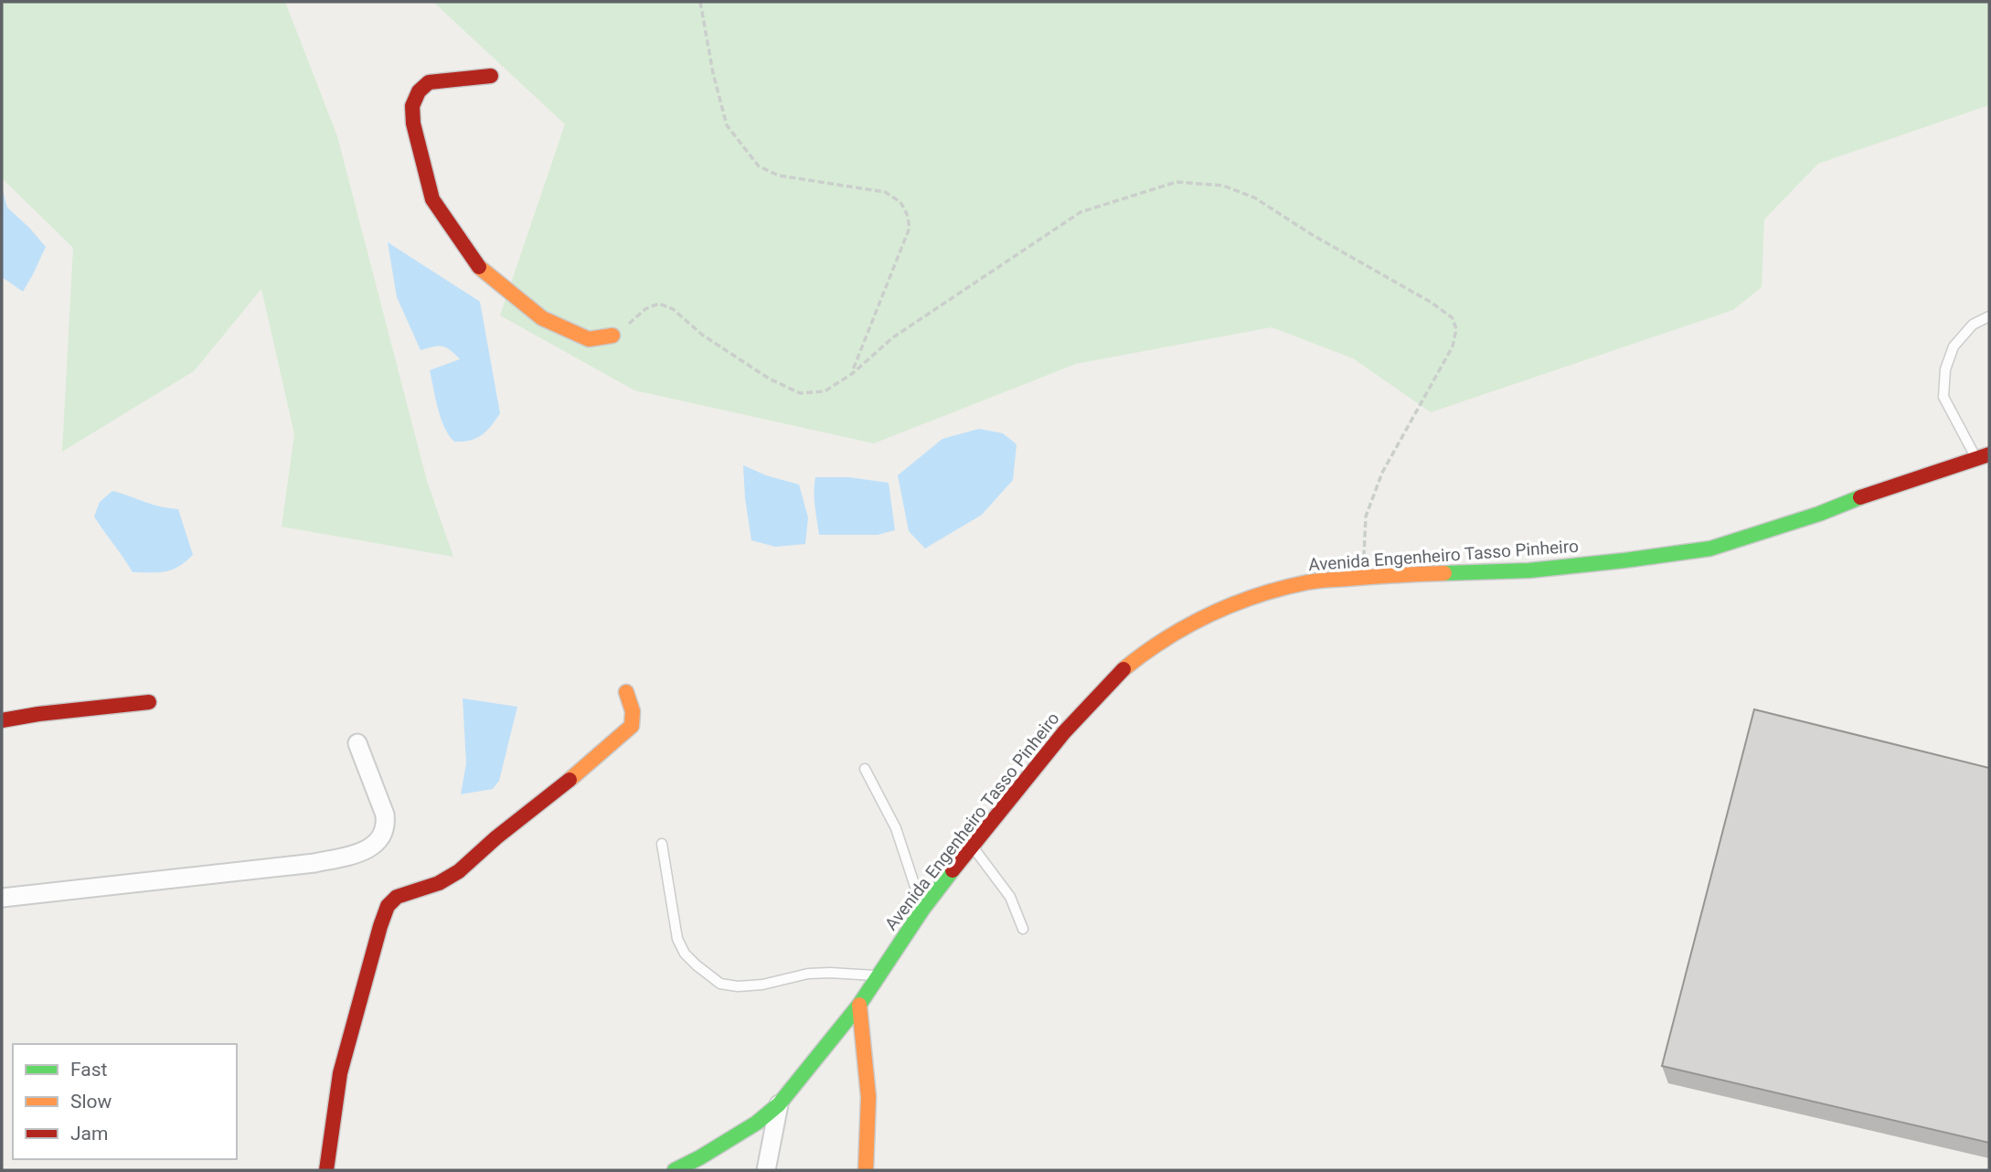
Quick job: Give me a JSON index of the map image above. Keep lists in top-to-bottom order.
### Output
{
  "streets": {
    "main road": ["Avenida Engenheiro Tasso Pinheiro"]
  },
  "legend": ["Fast", "Slow", "Jam"]
}
